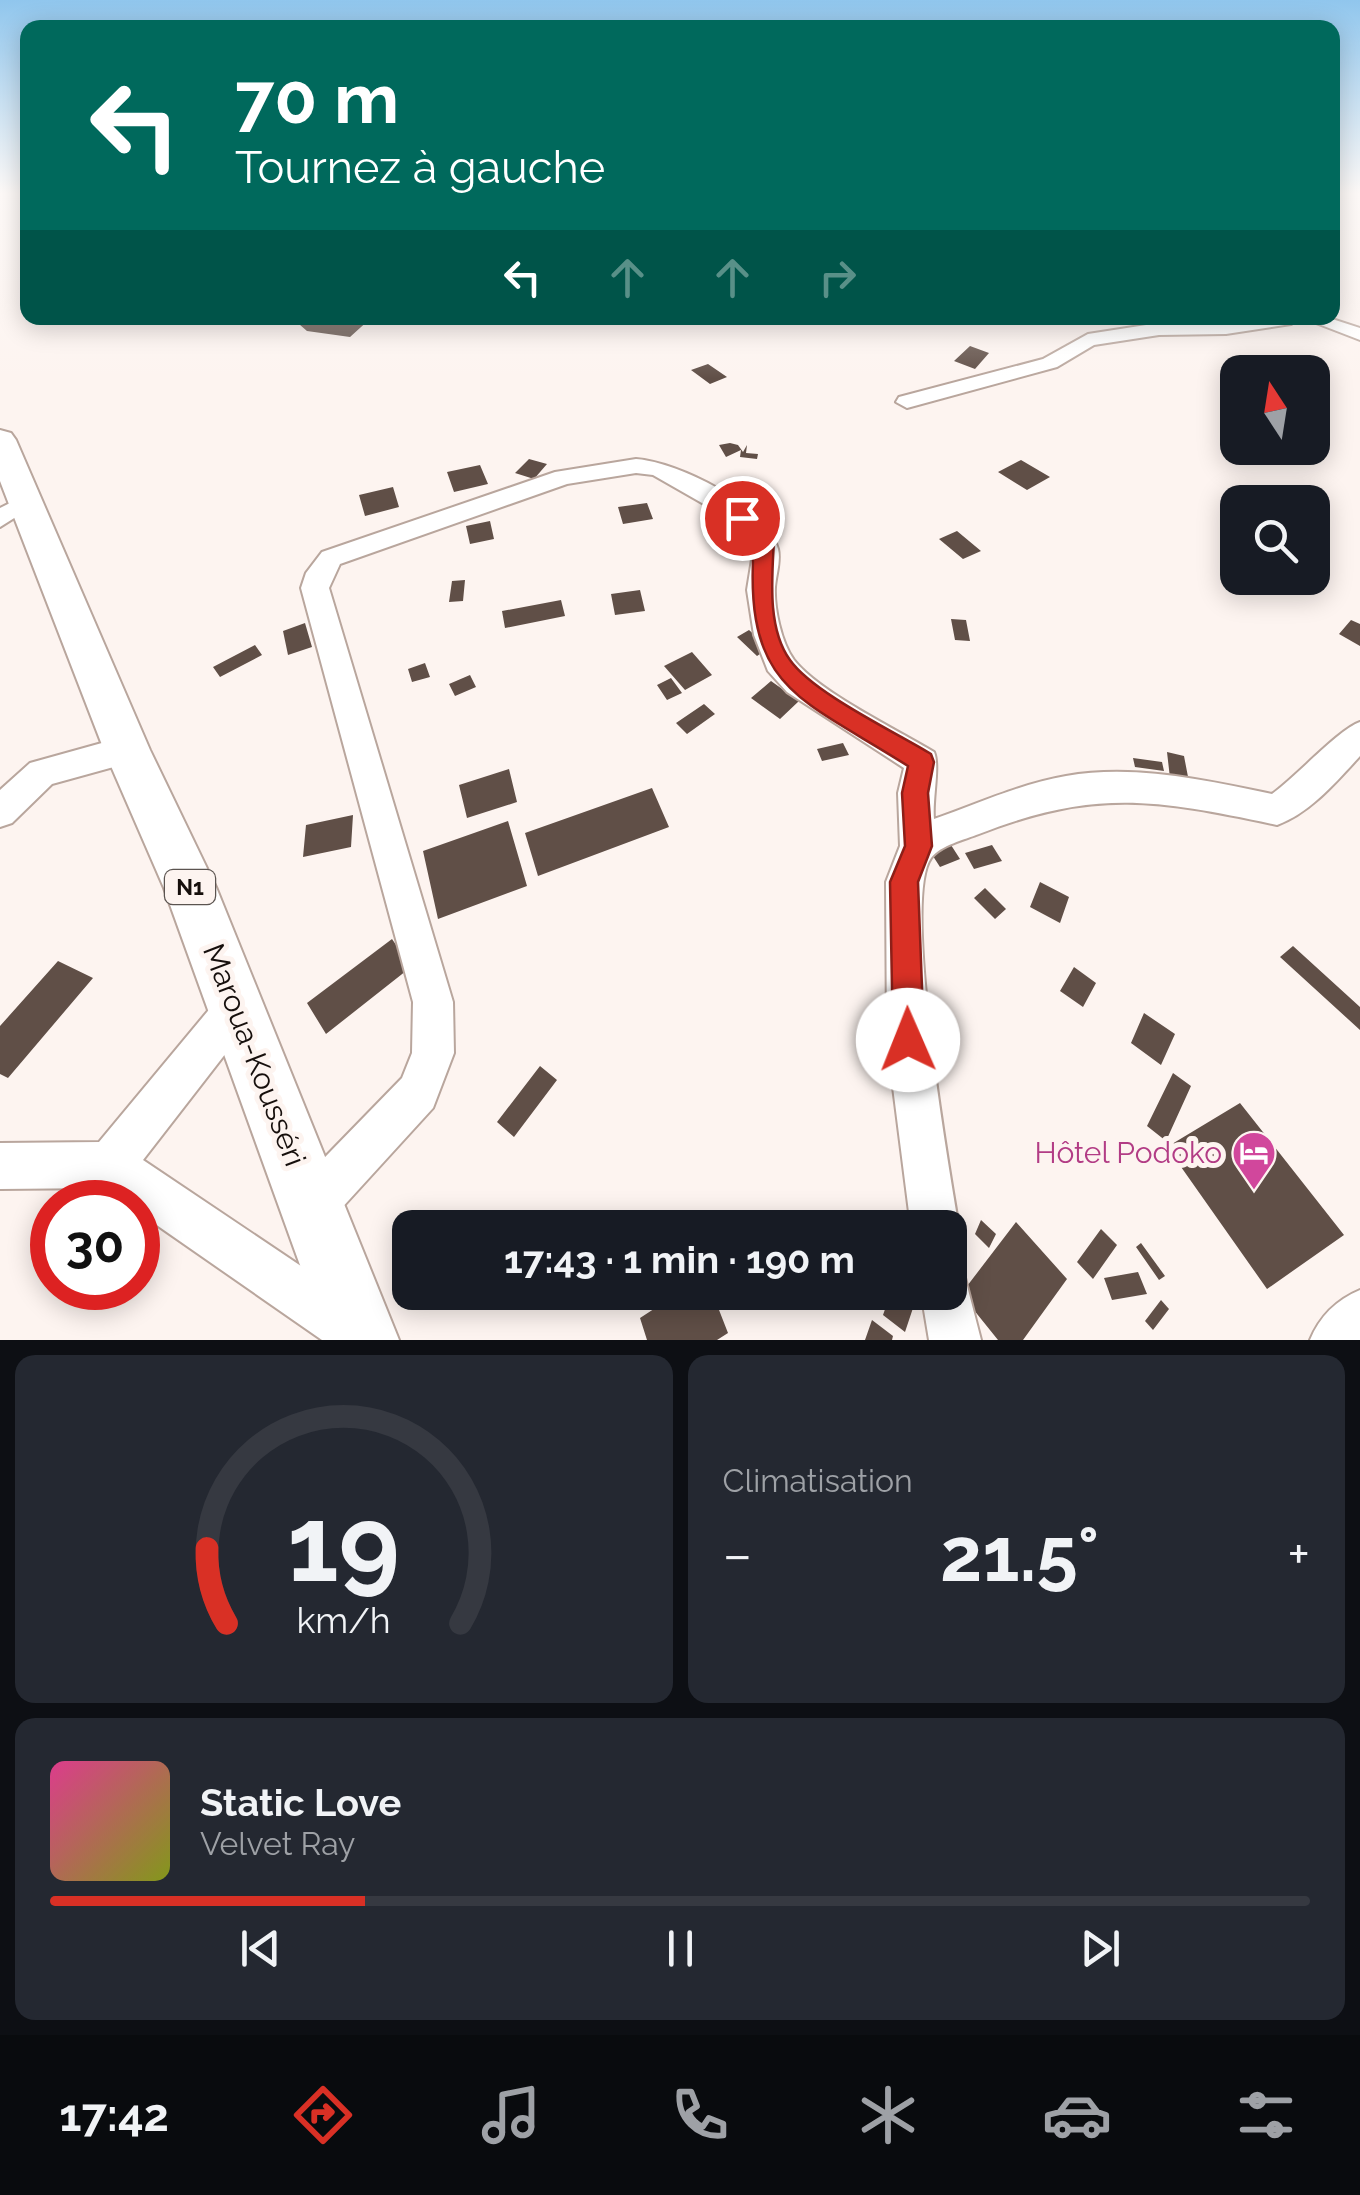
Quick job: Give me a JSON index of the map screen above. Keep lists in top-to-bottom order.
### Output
{
  "streets": {
    "highway": ["N1", "Maroua-Kousséri"]
  },
  "places": {
    "hotel": ["Hôtel Podoko"]
  },
  "north": "top",
  "page": {
    "turn": ["70 m", "Tournez à gauche"],
    "limit": "30",
    "trip": "17:43 · 1 min · 190 m",
    "tile": "Climatisation",
    "heat": ["−", "21.5°", "+"],
    "song": ["Static Love", "Velvet Ray"],
    "tabs": "17:42",
    "gauge": ["19", "km/h"]
  }
}
